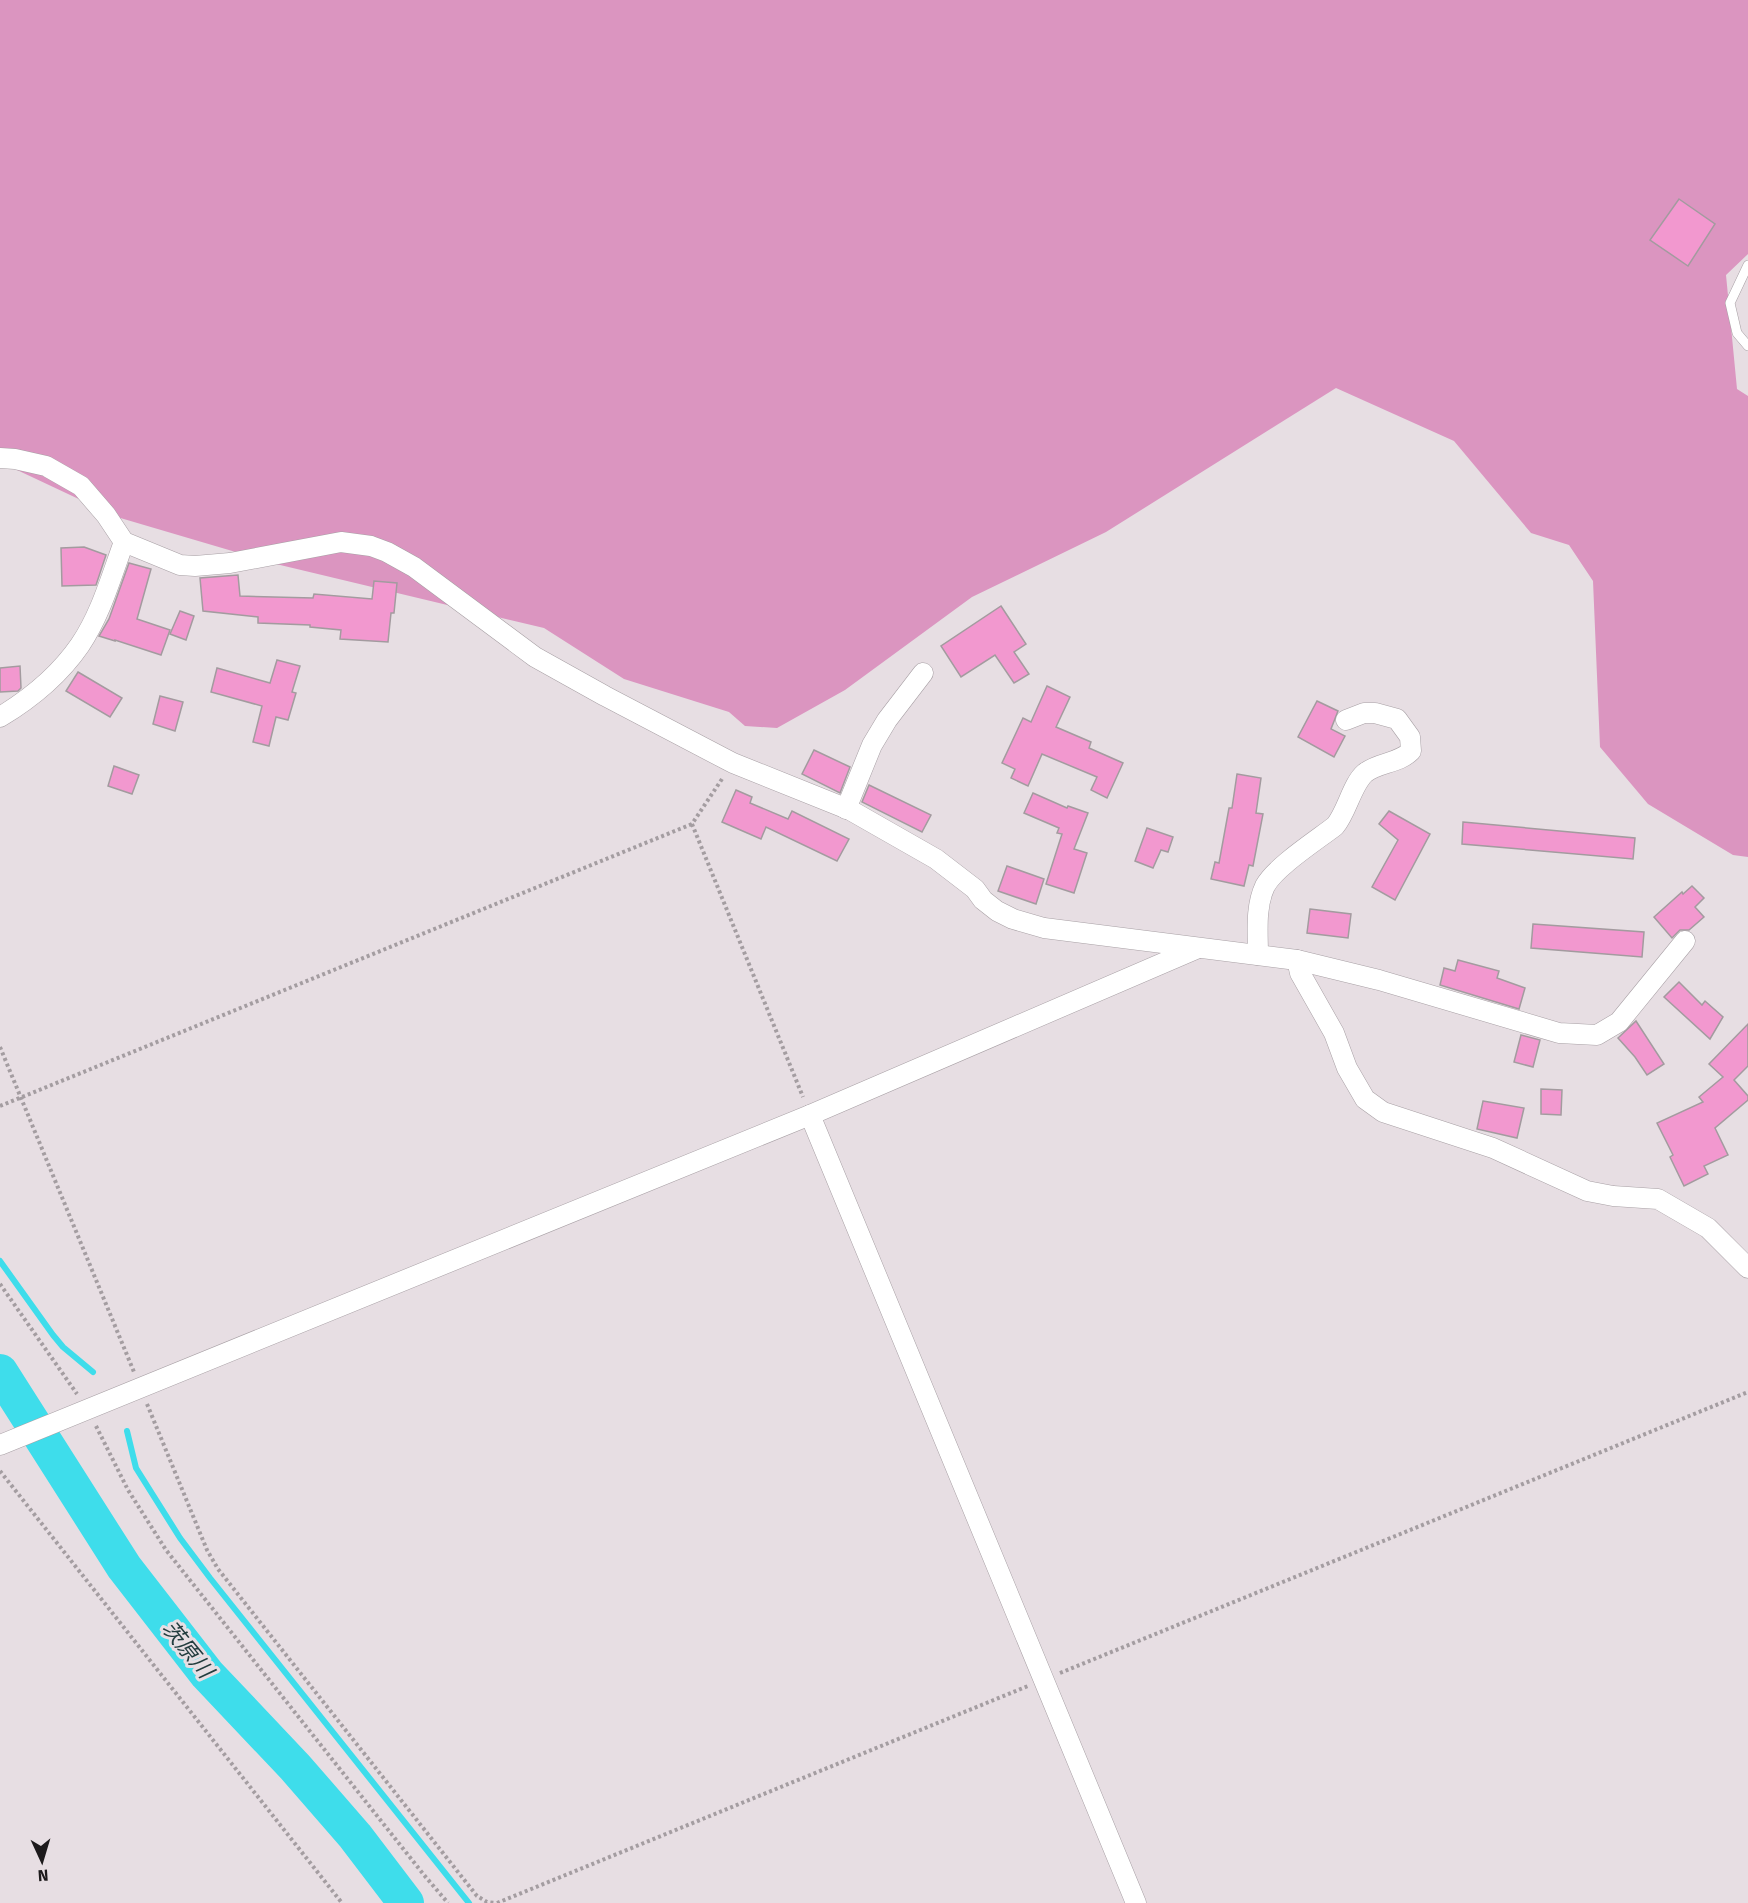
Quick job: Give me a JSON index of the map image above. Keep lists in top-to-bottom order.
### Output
{
  "water": ["茨原川"],
  "north": "bottom"
}
